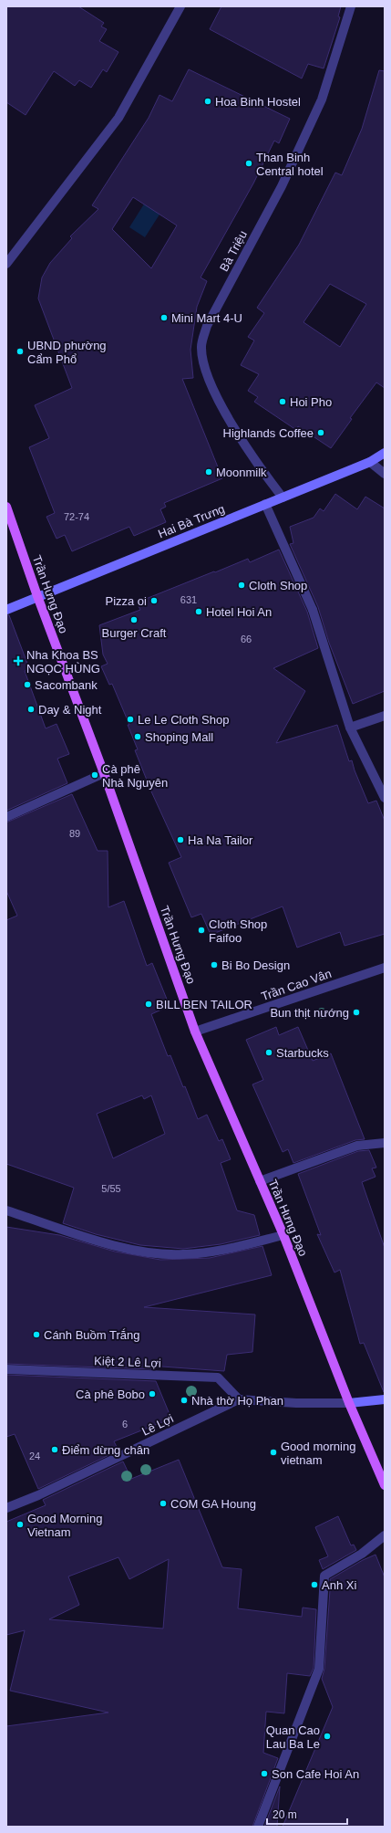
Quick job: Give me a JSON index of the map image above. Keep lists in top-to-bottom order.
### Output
{
  "streets": {
    "main road": ["Trần Hưng Đạo"],
    "street": [
      "Bà Triệu",
      "Hai Bà Trưng",
      "Trần Cao Vân",
      "Kiệt 2 Lê Lợi",
      "Lê Lợi"
    ]
  },
  "crossings": [
    ["Bà Triệu", "Hai Bà Trưng"],
    ["Hai Bà Trưng", "Trần Hưng Đạo"],
    ["Trần Hưng Đạo", "Trần Cao Vân"],
    ["Trần Hưng Đạo", "Lê Lợi"],
    ["Kiệt 2 Lê Lợi", "Lê Lợi"]
  ],
  "places": {
    "other": [
      "Hoa Binh Hostel",
      "Than Binh Central hotel",
      "Mini Mart 4-U",
      "UBND phường Cẩm Phổ",
      "Hoi Pho",
      "Highlands Coffee",
      "Moonmilk",
      "Cloth Shop",
      "Pizza oi",
      "Hotel Hoi An",
      "Burger Craft",
      "Sacombank",
      "Day & Night",
      "Le Le Cloth Shop",
      "Shoping Mall",
      "Cà phê Nhà Nguyên",
      "Ha Na Tailor",
      "Cloth Shop Faifoo",
      "Bi Bo Design",
      "BILL BEN TAILOR",
      "Bun thịt nướng",
      "Starbucks",
      "Cánh Buồm Trắng",
      "Cà phê Bobo",
      "Nhà thờ Họ Phan",
      "Điểm dừng chân",
      "Good morning vietnam",
      "COM GA Houng",
      "Good Morning Vietnam",
      "Anh Xi",
      "Quan Cao Lau Ba Le",
      "Son Cafe Hoi An"
    ],
    "health": ["Nha Khoa BS NGỌC HÙNG"]
  },
  "house_numbers": [
    "72-74",
    "631",
    "66",
    "89",
    "5/55",
    "6",
    "24"
  ],
  "scale_bar": "20 m"
}
